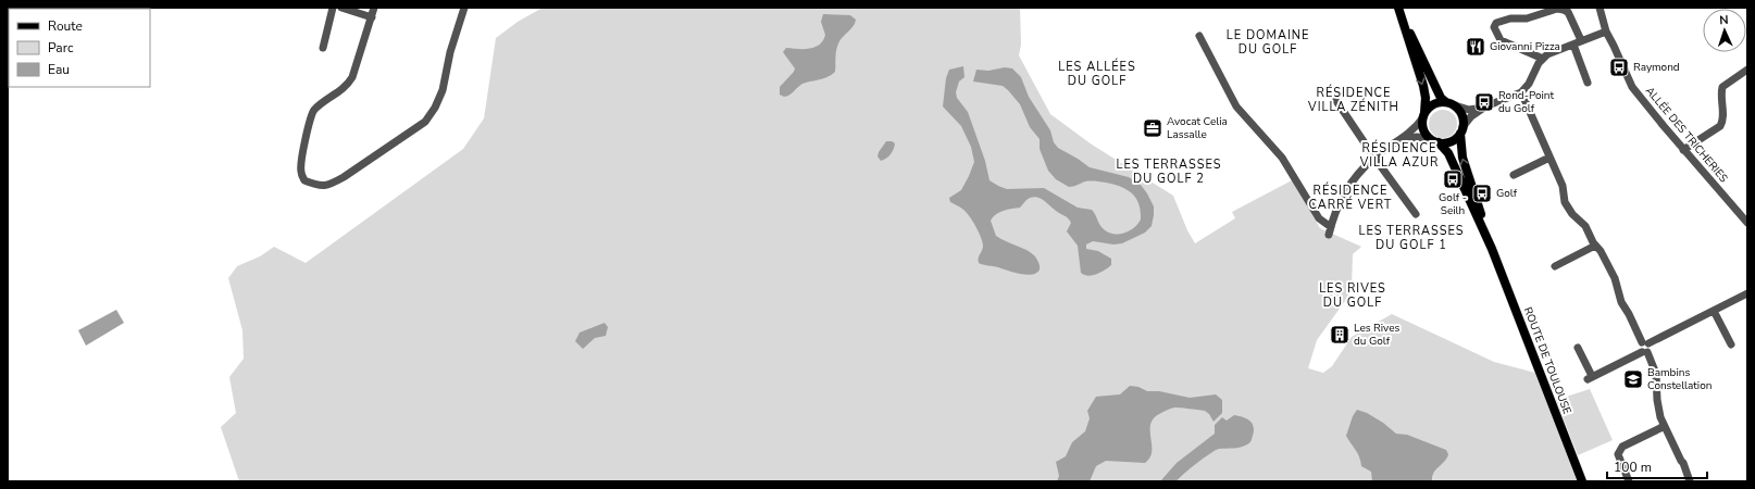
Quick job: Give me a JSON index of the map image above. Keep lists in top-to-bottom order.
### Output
{
  "streets": {
    "main road": ["ROUTE DE TOULOUSE"],
    "street": ["ALLÉE DES TRICHERIES"]
  },
  "districts": [
    "LE DOMAINE DU GOLF",
    "LES ALLÉES DU GOLF",
    "RÉSIDENCE VILLA ZÉNITH",
    "RÉSIDENCE VILLA AZUR",
    "LES TERRASSES DU GOLF 2",
    "RÉSIDENCE CARRÉ VERT",
    "LES TERRASSES DU GOLF 1",
    "LES RIVES DU GOLF"
  ],
  "places": {
    "restaurant": ["Giovanni Pizza"],
    "bus stop": [
      "Raymond",
      "Rond-Point du Golf",
      "Golf - Seilh",
      "Golf"
    ],
    "office": ["Avocat Celia Lassalle"],
    "building": ["Les Rives du Golf"],
    "school or university": ["Bambins Constellation"]
  },
  "legend": ["Route", "Parc", "Eau"],
  "scale_bar": "100 m",
  "north": "top"
}
